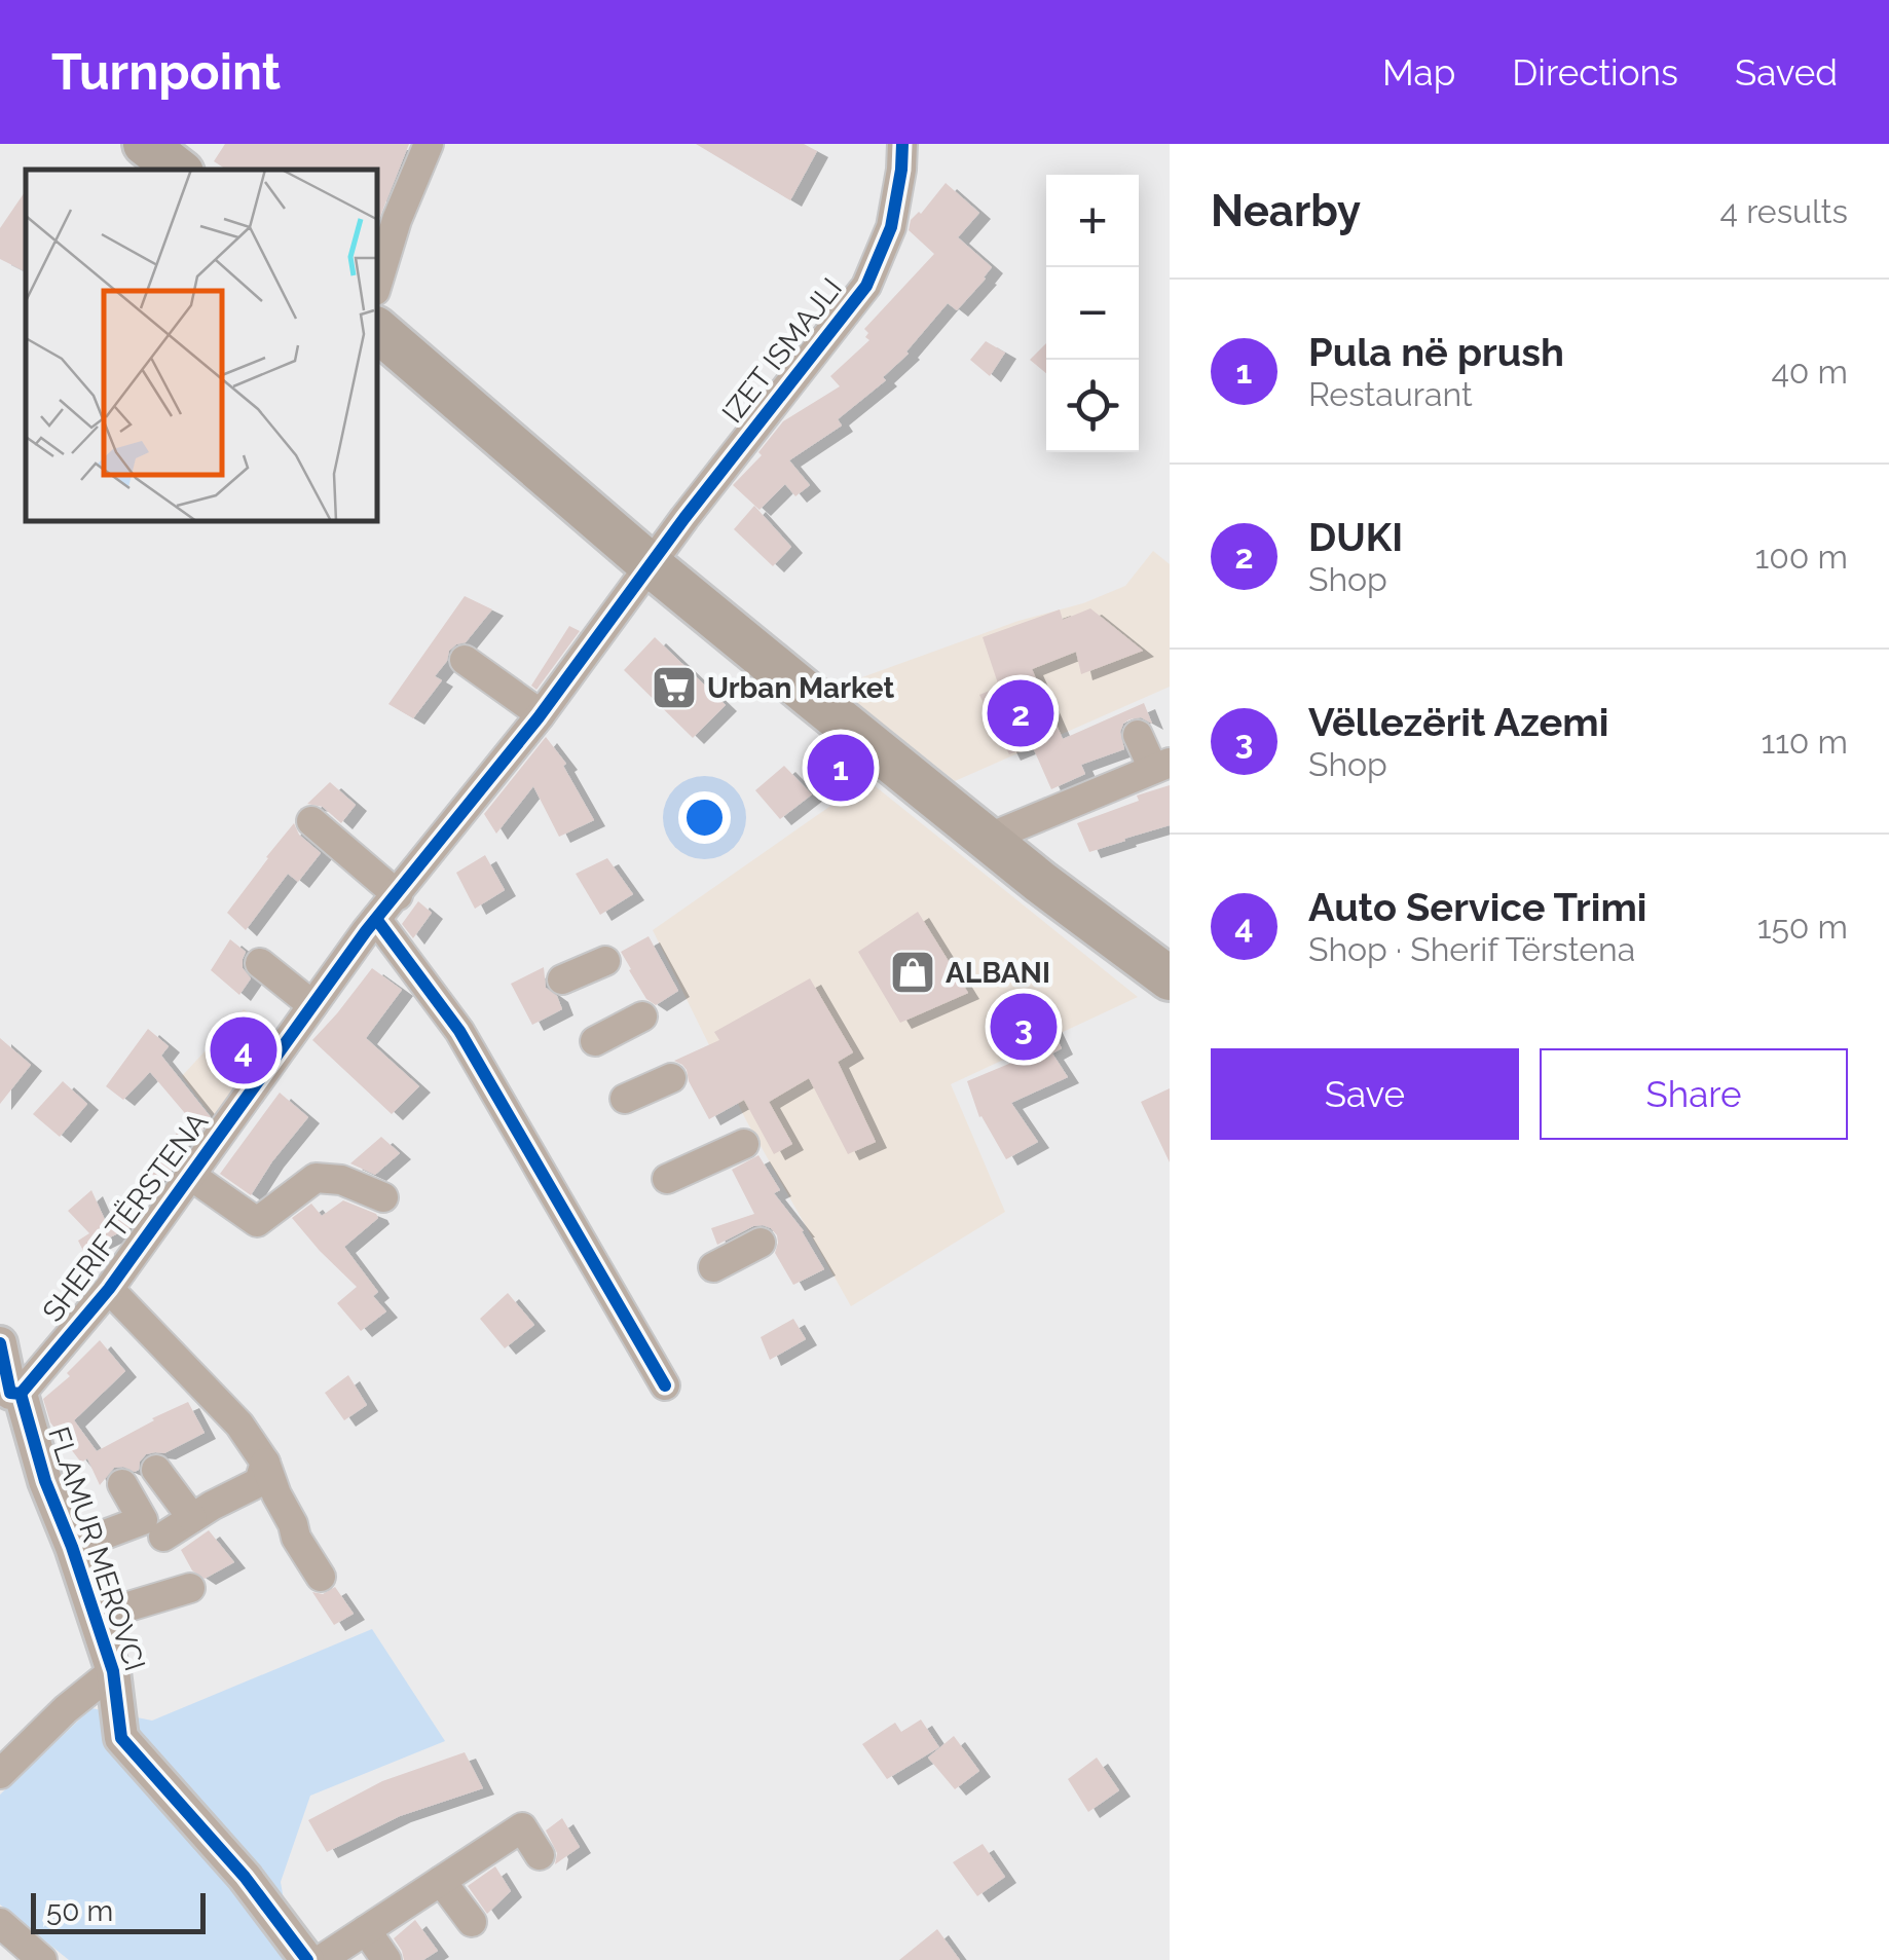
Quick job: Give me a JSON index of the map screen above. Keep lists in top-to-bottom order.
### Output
{
  "streets": {
    "street": ["IZET ISMAJLI", "SHERIF TËRSTENA", "FLAMUR MEROVCI"]
  },
  "crossings": [
    ["IZET ISMAJLI", "SHERIF TËRSTENA"],
    ["SHERIF TËRSTENA", "FLAMUR MEROVCI"]
  ],
  "places": {
    "supermarket": ["Urban Market"],
    "shop": ["ALBANI"]
  },
  "scale_bar": "50 m",
  "page": {
    "header": "Turnpoint",
    "nav": ["Map", "Directions", "Saved"],
    "heading": ["Nearby", "4 results"],
    "map_buttons": ["+", "−"],
    "list": [
      {
        "mark": "1",
        "name": "Pula në prush",
        "note": "Restaurant",
        "value": "40 m"
      },
      {
        "mark": "2",
        "name": "DUKI",
        "note": "Shop",
        "value": "100 m"
      },
      {
        "mark": "3",
        "name": "Vëllezërit Azemi",
        "note": "Shop",
        "value": "110 m"
      },
      {
        "mark": "4",
        "name": "Auto Service Trimi",
        "note": "Shop · Sherif Tërstena",
        "value": "150 m"
      }
    ],
    "pins": [
      "2",
      "1",
      "3",
      "4"
    ],
    "buttons": ["Save", "Share"],
    "scale": "50 m"
  }
}
